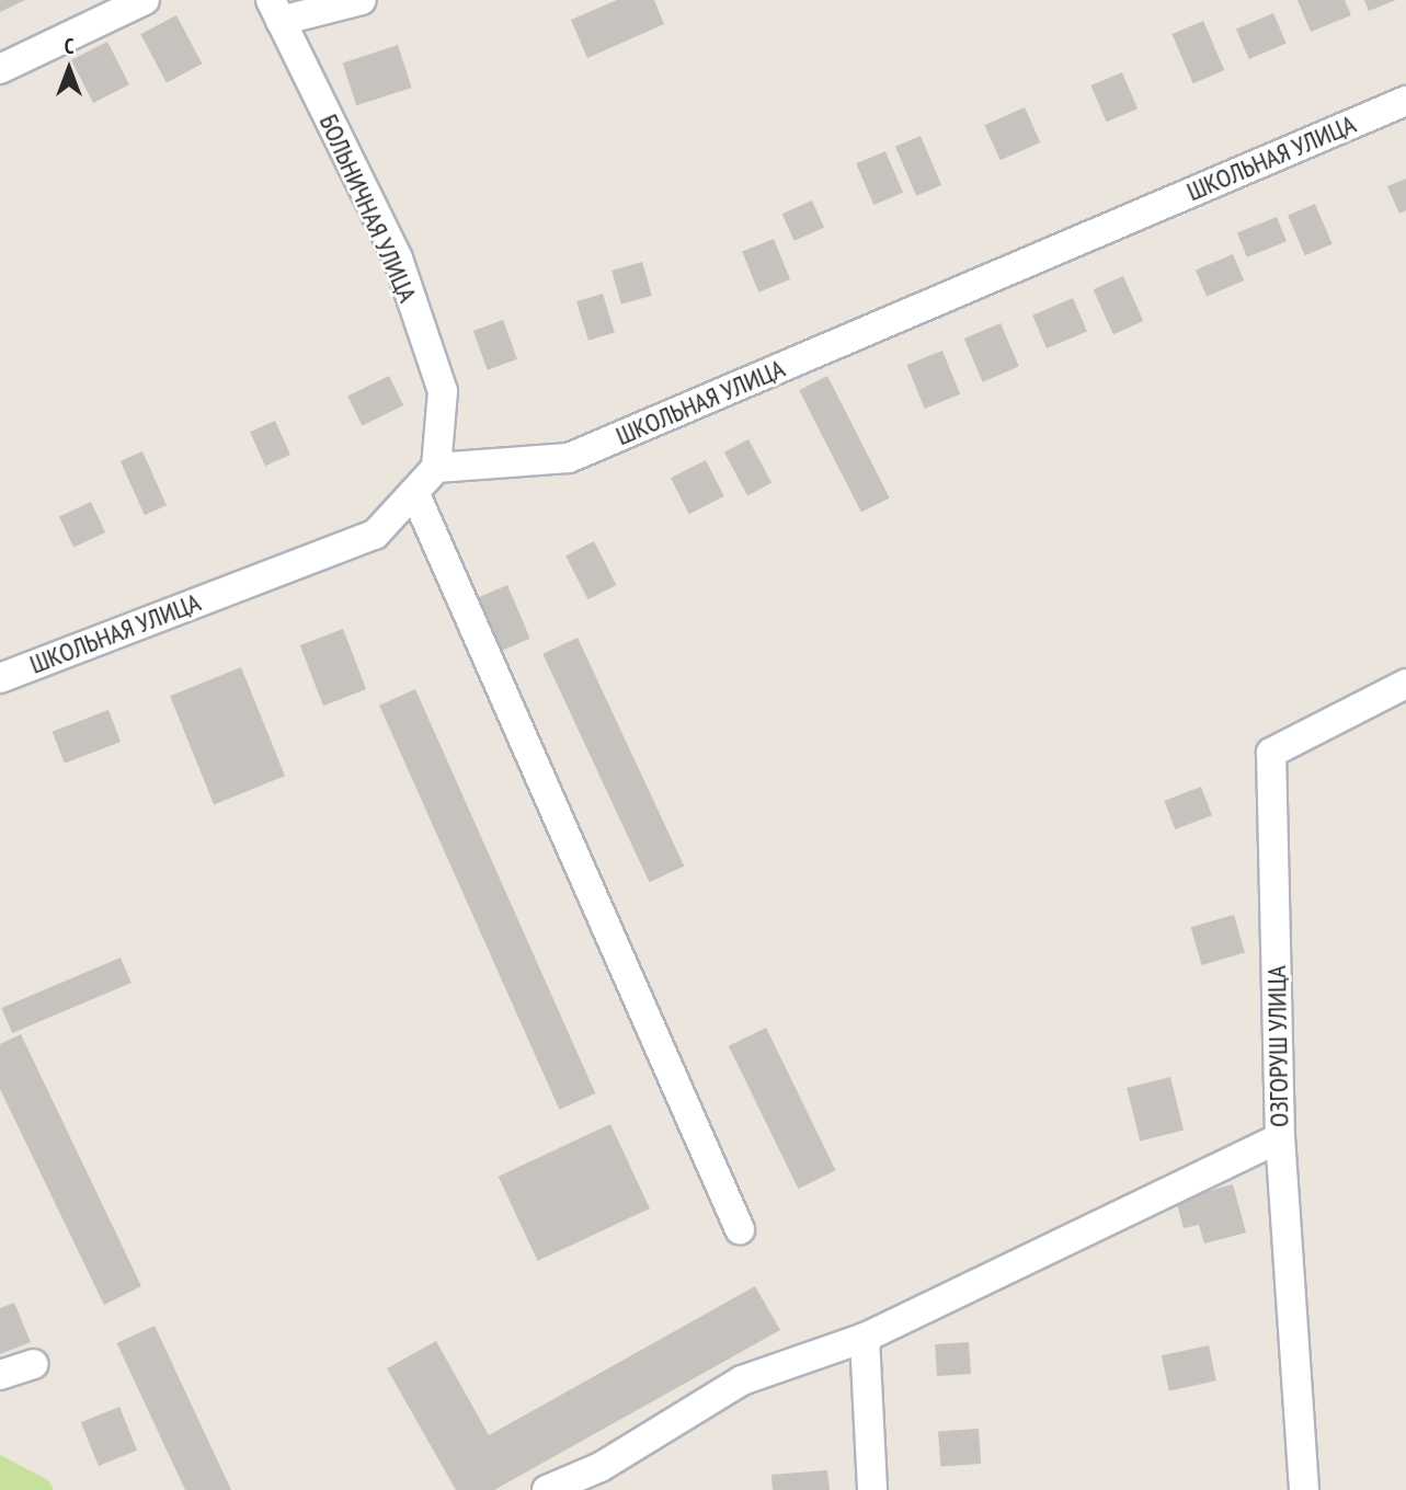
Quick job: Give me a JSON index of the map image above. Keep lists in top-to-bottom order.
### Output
{
  "streets": {
    "street": ["ШКОЛЬНАЯ УЛИЦА", "БОЛЬНИЧНАЯ УЛИЦА", "ОЗГОРУШ УЛИЦА"]
  },
  "crossings": [
    ["ШКОЛЬНАЯ УЛИЦА", "БОЛЬНИЧНАЯ УЛИЦА"]
  ],
  "north": "top"
}
